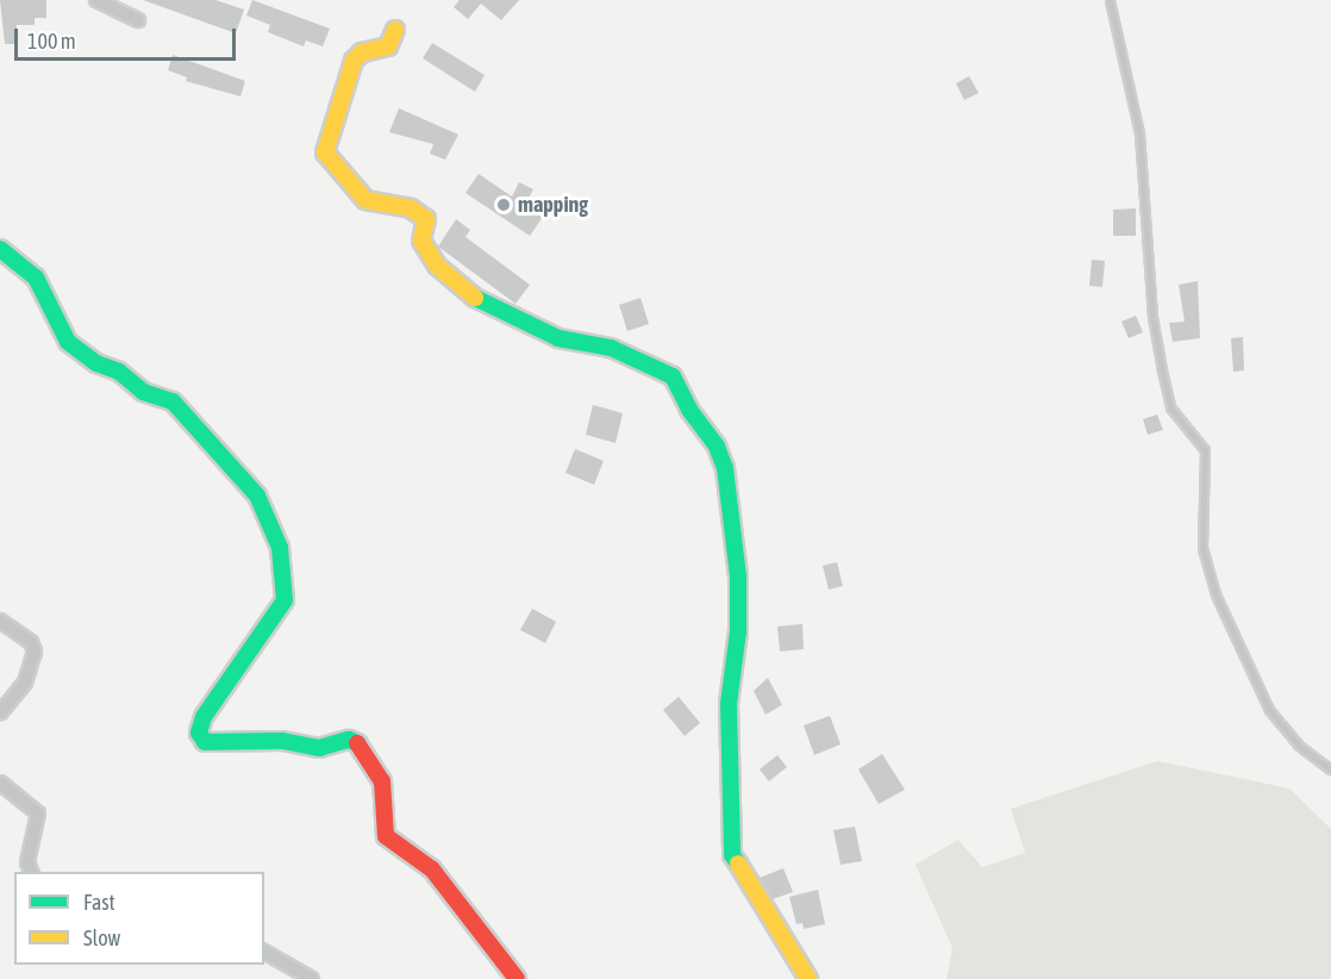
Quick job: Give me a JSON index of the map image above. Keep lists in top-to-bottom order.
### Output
{
  "places": ["mapping"],
  "legend": ["Fast", "Slow"],
  "scale_bar": "100 m"
}
